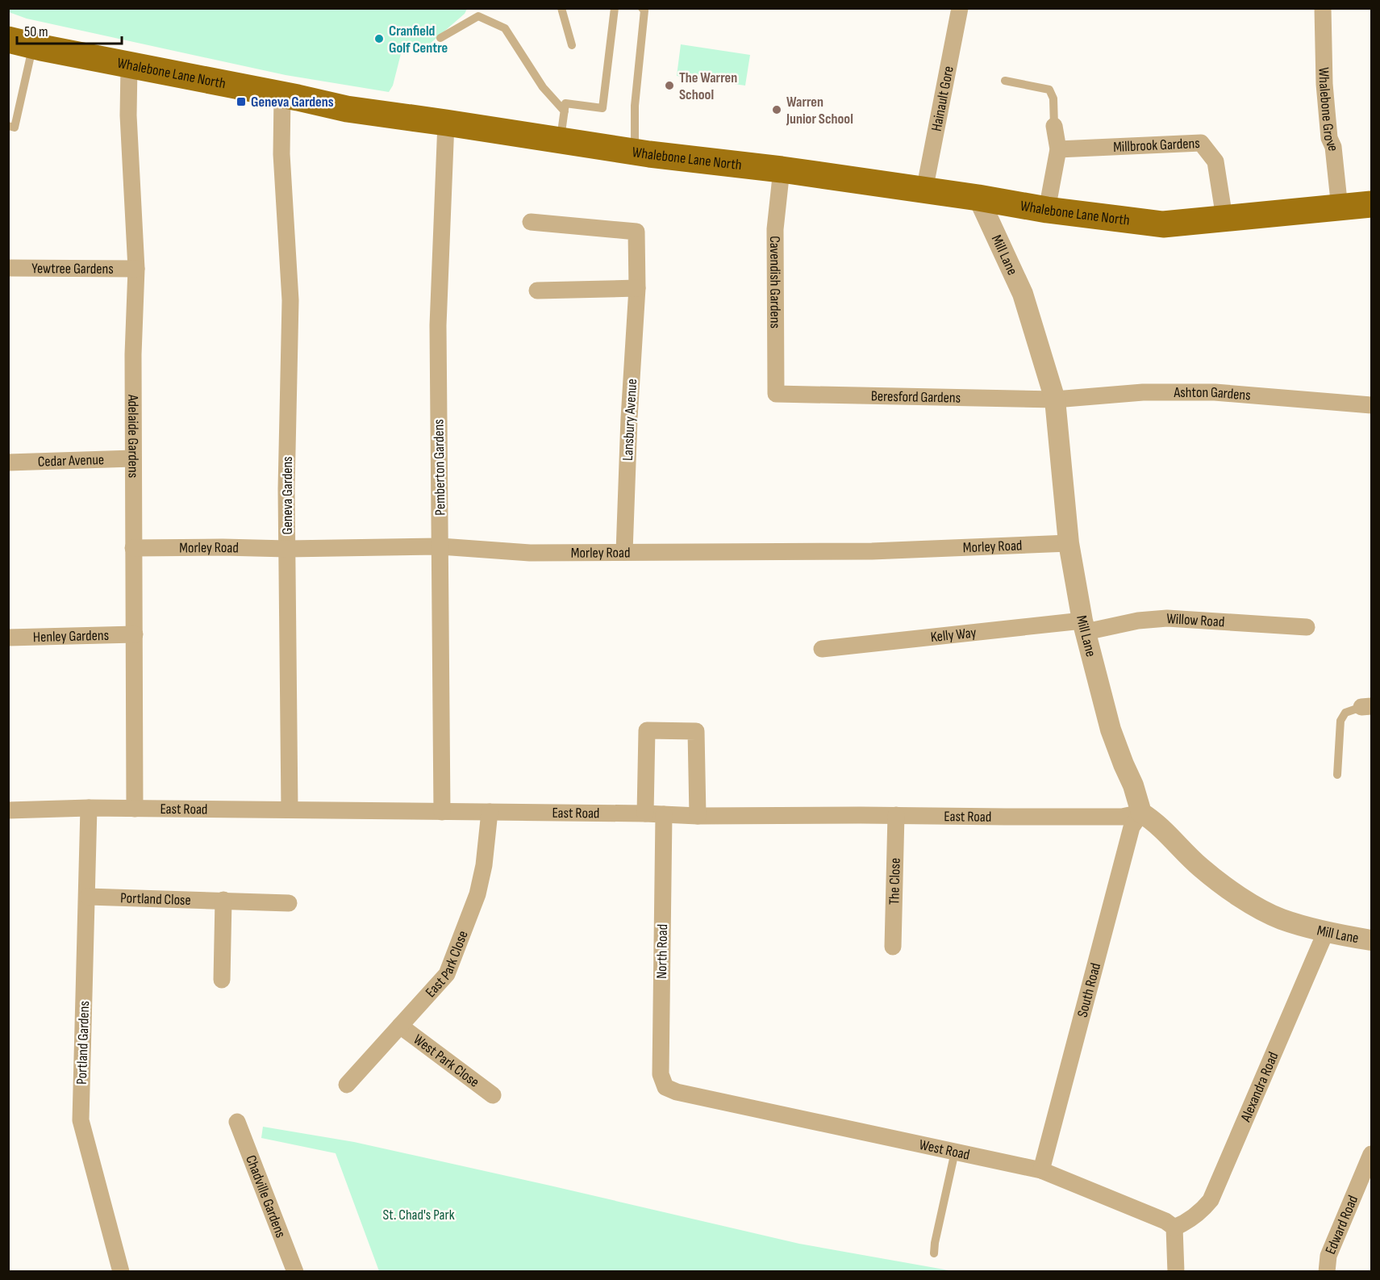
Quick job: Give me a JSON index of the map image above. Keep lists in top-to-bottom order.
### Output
{
  "streets": {
    "main road": ["Whalebone Lane North"],
    "street": [
      "Hainault Gore",
      "Whalebone Grove",
      "Millbrook Gardens",
      "Mill Lane",
      "Yewtree Gardens",
      "Cavendish Gardens",
      "Ashton Gardens",
      "Beresford Gardens",
      "Lansbury Avenue",
      "Adelaide Gardens",
      "Cedar Avenue",
      "Pemberton Gardens",
      "Geneva Gardens",
      "Morley Road",
      "Willow Road",
      "Kelly Way",
      "Henley Gardens",
      "East Road",
      "The Close",
      "Portland Close",
      "North Road",
      "East Park Close",
      "South Road",
      "Portland Gardens",
      "West Park Close",
      "Alexandra Road",
      "West Road",
      "Chadville Gardens",
      "Edward Road"
    ]
  },
  "crossings": [
    ["Whalebone Lane North", "Hainault Gore"],
    ["Whalebone Lane North", "Whalebone Grove"],
    ["Whalebone Lane North", "Millbrook Gardens"],
    ["Whalebone Lane North", "Mill Lane"],
    ["Whalebone Lane North", "Cavendish Gardens"],
    ["Whalebone Lane North", "Adelaide Gardens"],
    ["Whalebone Lane North", "Pemberton Gardens"],
    ["Whalebone Lane North", "Geneva Gardens"],
    ["Mill Lane", "Ashton Gardens"],
    ["Mill Lane", "Beresford Gardens"],
    ["Mill Lane", "Morley Road"],
    ["Mill Lane", "Willow Road"],
    ["Mill Lane", "Kelly Way"],
    ["Mill Lane", "East Road"],
    ["Mill Lane", "South Road"],
    ["Mill Lane", "Alexandra Road"],
    ["Yewtree Gardens", "Adelaide Gardens"],
    ["Cavendish Gardens", "Beresford Gardens"],
    ["Ashton Gardens", "Beresford Gardens"],
    ["Lansbury Avenue", "Morley Road"],
    ["Adelaide Gardens", "Cedar Avenue"],
    ["Adelaide Gardens", "Morley Road"],
    ["Adelaide Gardens", "Henley Gardens"],
    ["Adelaide Gardens", "East Road"],
    ["Pemberton Gardens", "Morley Road"],
    ["Pemberton Gardens", "East Road"],
    ["Geneva Gardens", "Morley Road"],
    ["Geneva Gardens", "East Road"],
    ["Willow Road", "Kelly Way"],
    ["East Road", "The Close"],
    ["East Road", "North Road"],
    ["East Road", "East Park Close"],
    ["East Road", "South Road"],
    ["East Road", "Portland Gardens"],
    ["Portland Close", "Portland Gardens"],
    ["North Road", "West Road"],
    ["East Park Close", "West Park Close"],
    ["South Road", "West Road"],
    ["Alexandra Road", "West Road"]
  ],
  "parks": ["St. Chad's Park"],
  "places": {
    "other": ["Cranfield Golf Centre", "The Warren School", "Warren Junior School"],
    "transit": ["Geneva Gardens"]
  },
  "scale_bar": "50 m"
}
